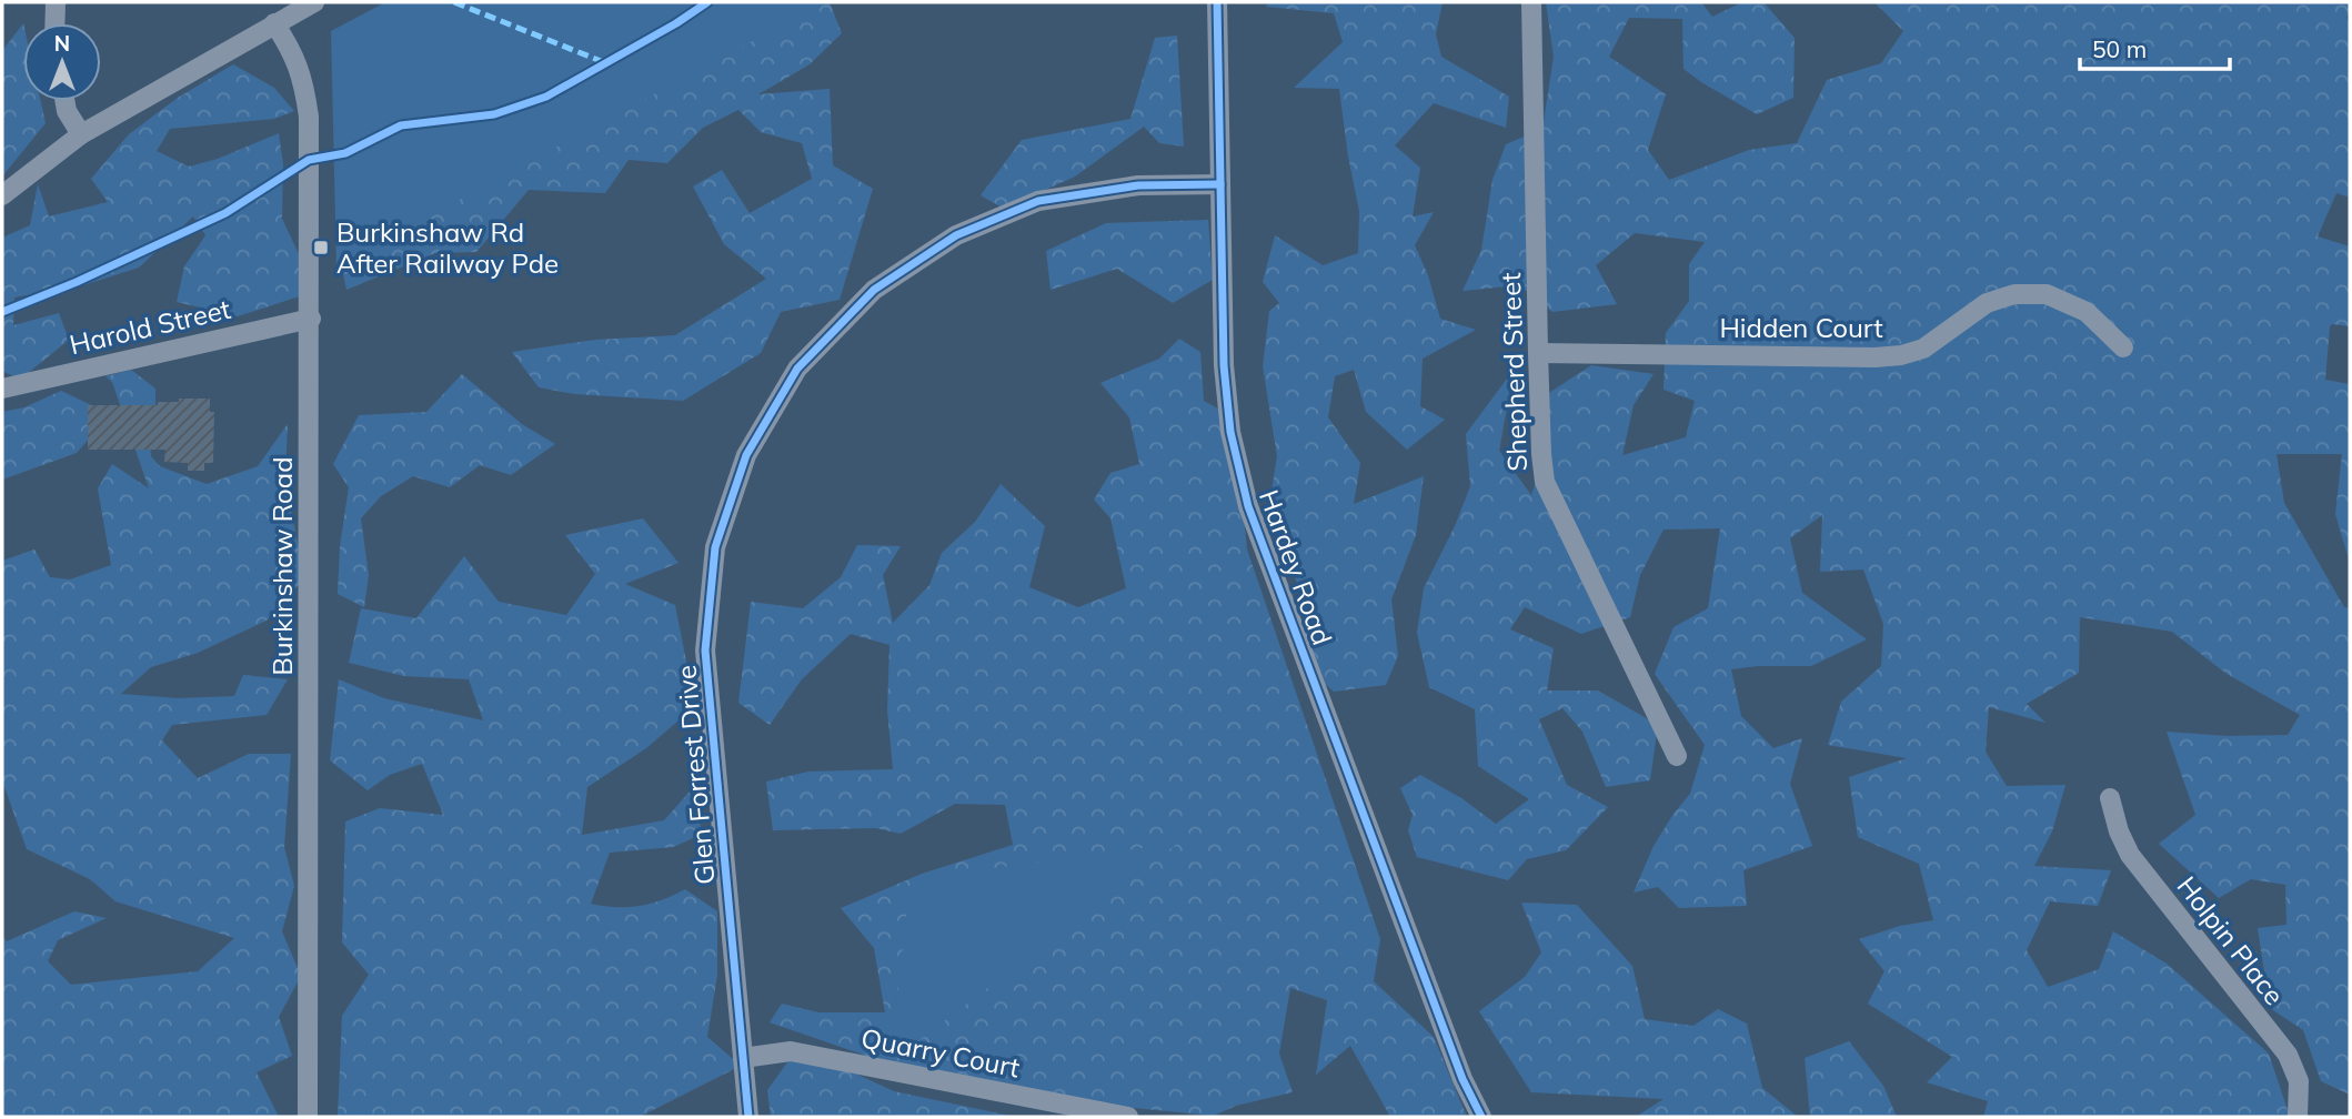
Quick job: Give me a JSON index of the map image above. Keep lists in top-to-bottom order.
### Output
{
  "streets": {
    "street": [
      "Harold Street",
      "Hidden Court",
      "Shepherd Street",
      "Burkinshaw Road",
      "Hardey Road",
      "Glen Forrest Drive",
      "Holpin Place",
      "Quarry Court"
    ]
  },
  "crossings": [
    ["Harold Street", "Burkinshaw Road"],
    ["Hidden Court", "Shepherd Street"],
    ["Hardey Road", "Glen Forrest Drive"],
    ["Glen Forrest Drive", "Quarry Court"]
  ],
  "places": {
    "transit": ["Burkinshaw Rd After Railway Pde"]
  },
  "scale_bar": "50 m",
  "north": "top"
}
